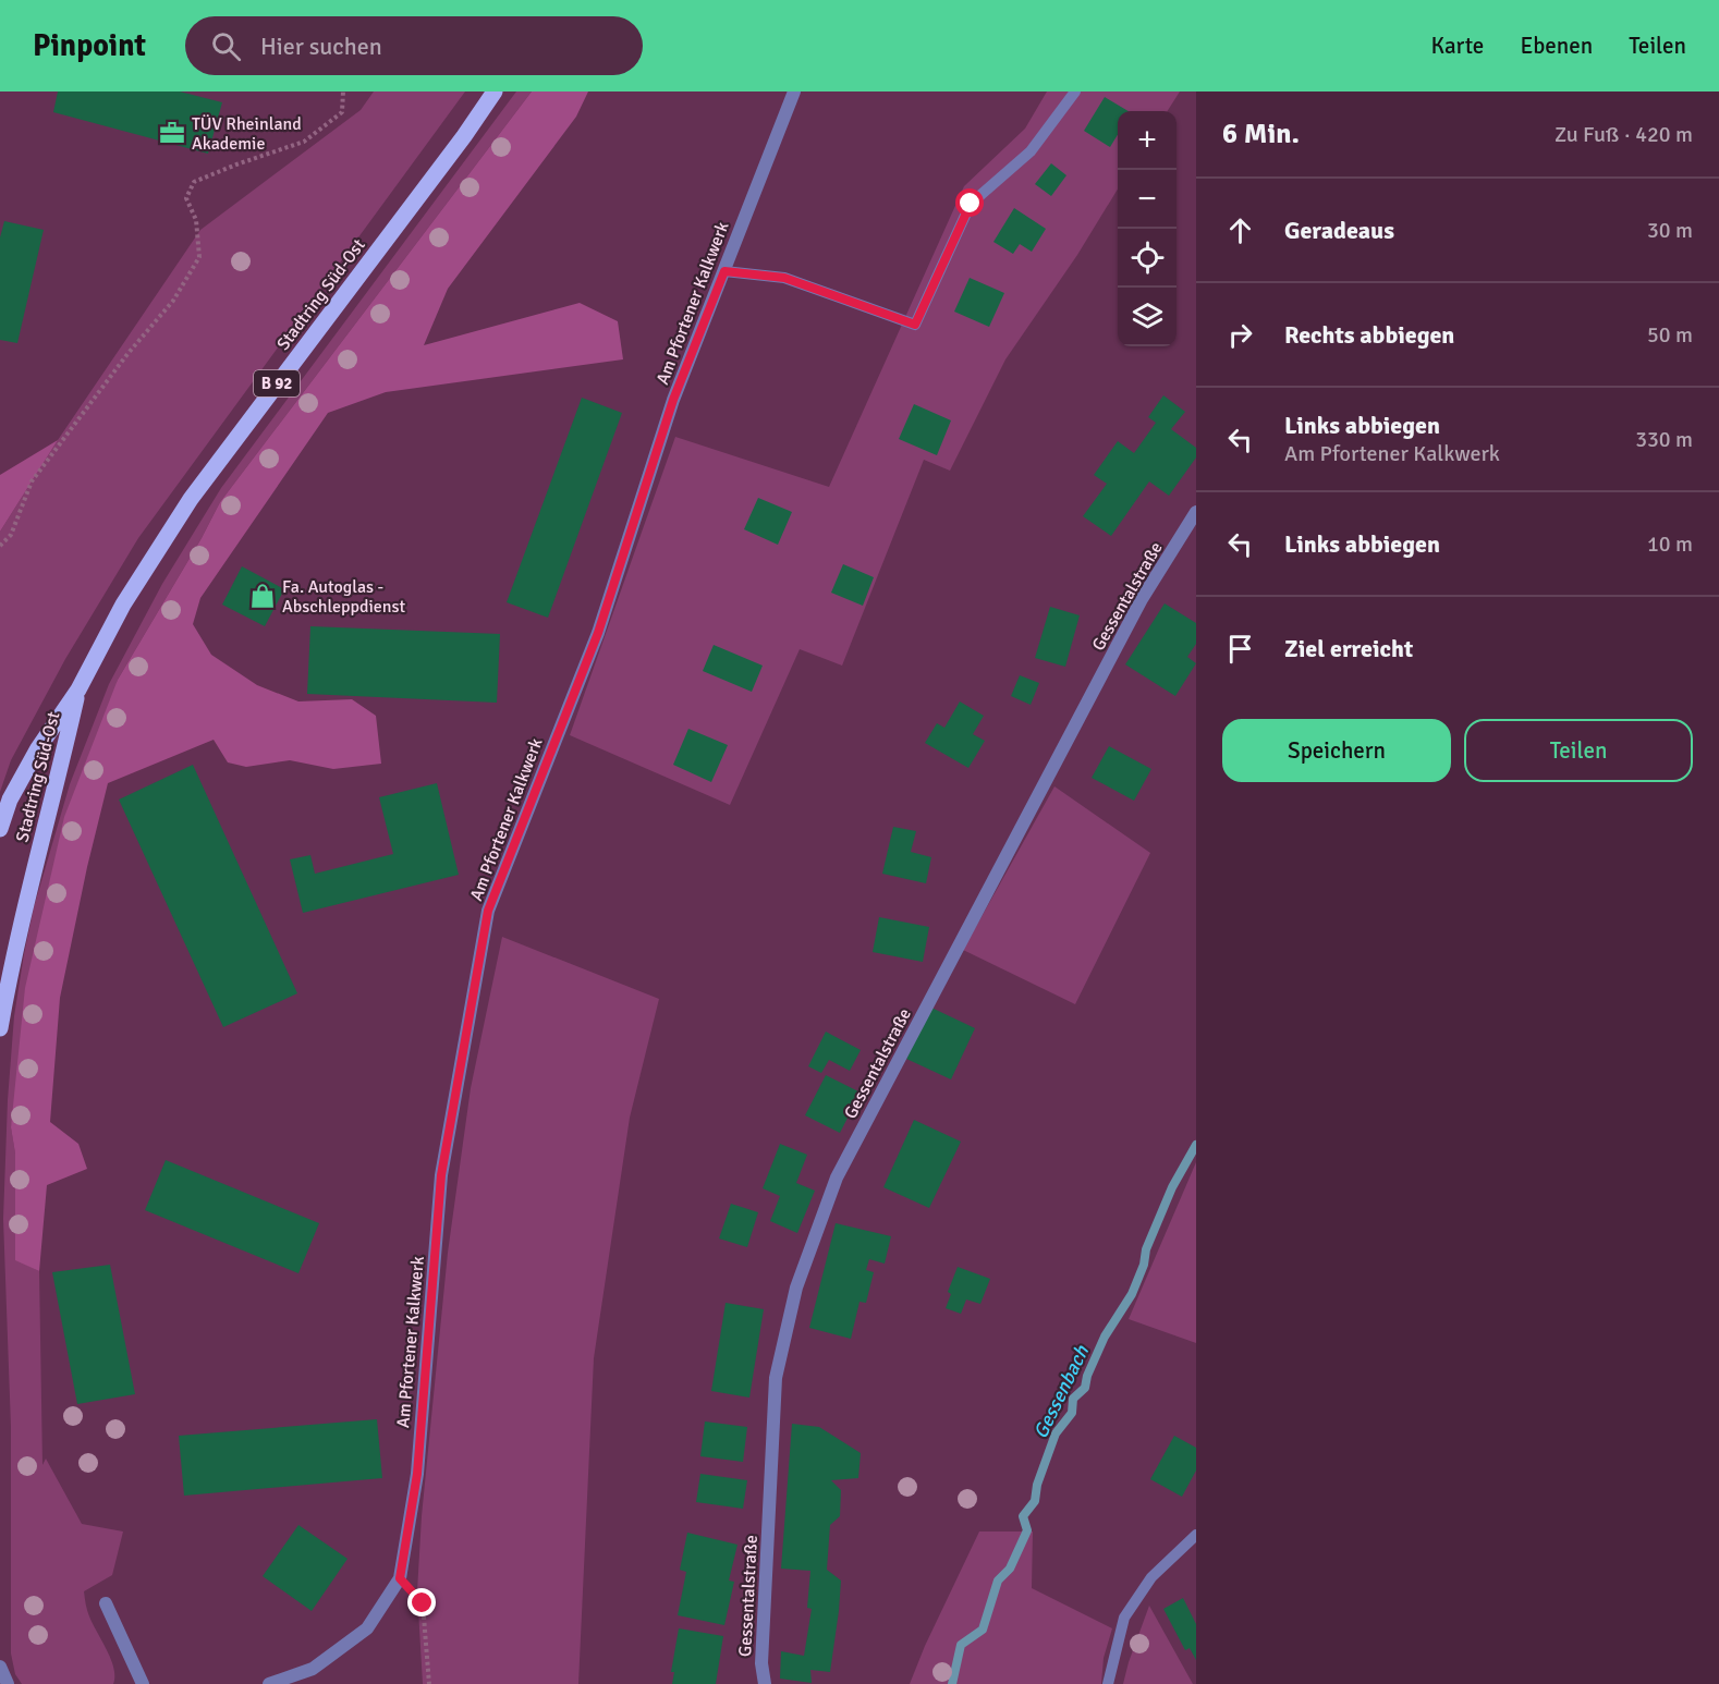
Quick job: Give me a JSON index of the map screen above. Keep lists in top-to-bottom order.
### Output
{
  "streets": {
    "main road": ["Stadtring Süd-Ost", "B 92"],
    "street": ["Am Pfortener Kalkwerk", "Gessentalstraße"]
  },
  "water": ["Gessenbach"],
  "places": {
    "office": ["TÜV Rheinland Akademie"],
    "shop": ["Fa. Autoglas - Abschleppdienst"]
  },
  "page": {
    "header": "Pinpoint",
    "search": "Hier suchen",
    "nav": ["Karte", "Ebenen", "Teilen"],
    "heading": ["6 Min.", "Zu Fuß · 420 m"],
    "map_buttons": ["+", "−"],
    "list": [
      ["Geradeaus", "30 m"],
      ["Rechts abbiegen", "50 m"],
      ["Links abbiegen", "Am Pfortener Kalkwerk", "330 m"],
      ["Links abbiegen", "10 m"],
      "Ziel erreicht"
    ],
    "buttons": ["Speichern", "Teilen"]
  }
}
